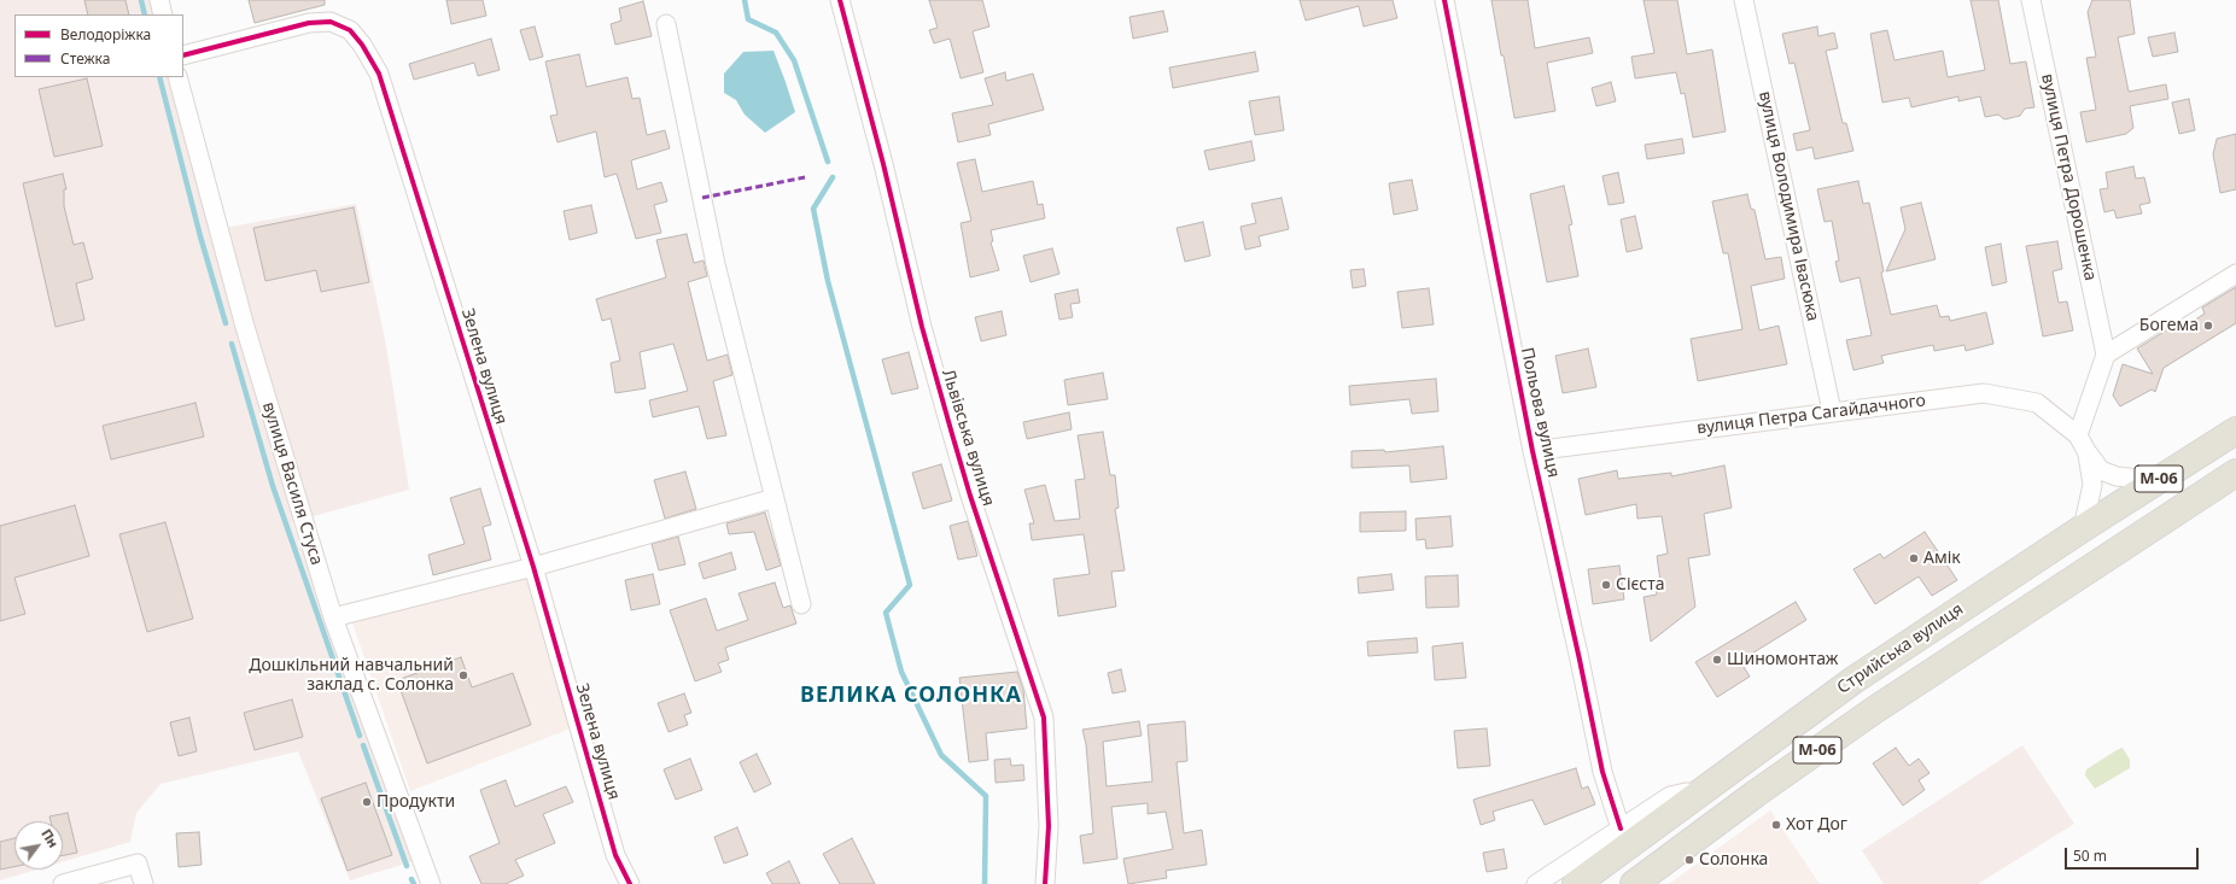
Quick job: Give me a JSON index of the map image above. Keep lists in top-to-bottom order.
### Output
{
  "streets": {
    "highway": ["М-06", "Стрийська вулиця"],
    "street": [
      "вулиця Петра Дорошенка",
      "вулиця Володимира Івасюка",
      "Зелена вулиця",
      "Польова вулиця",
      "вулиця Петра Сагайдачного",
      "Львівська вулиця",
      "вулиця Василя Стуса"
    ]
  },
  "crossings": [
    ["вулиця Володимира Івасюка", "вулиця Петра Сагайдачного"],
    ["Польова вулиця", "вулиця Петра Сагайдачного"],
    ["вулиця Петра Сагайдачного", "Стрийська вулиця"]
  ],
  "districts": ["ВЕЛИКА СОЛОНКА"],
  "places": [
    "Богема",
    "Амік",
    "Сієста",
    "Шиномонтаж",
    "Дошкільний навчальний заклад с. Солонка",
    "Продукти",
    "Хот Дог",
    "Солонка"
  ],
  "legend": ["Велодоріжка", "Стежка"],
  "scale_bar": "50 m",
  "north": "top right"
}
